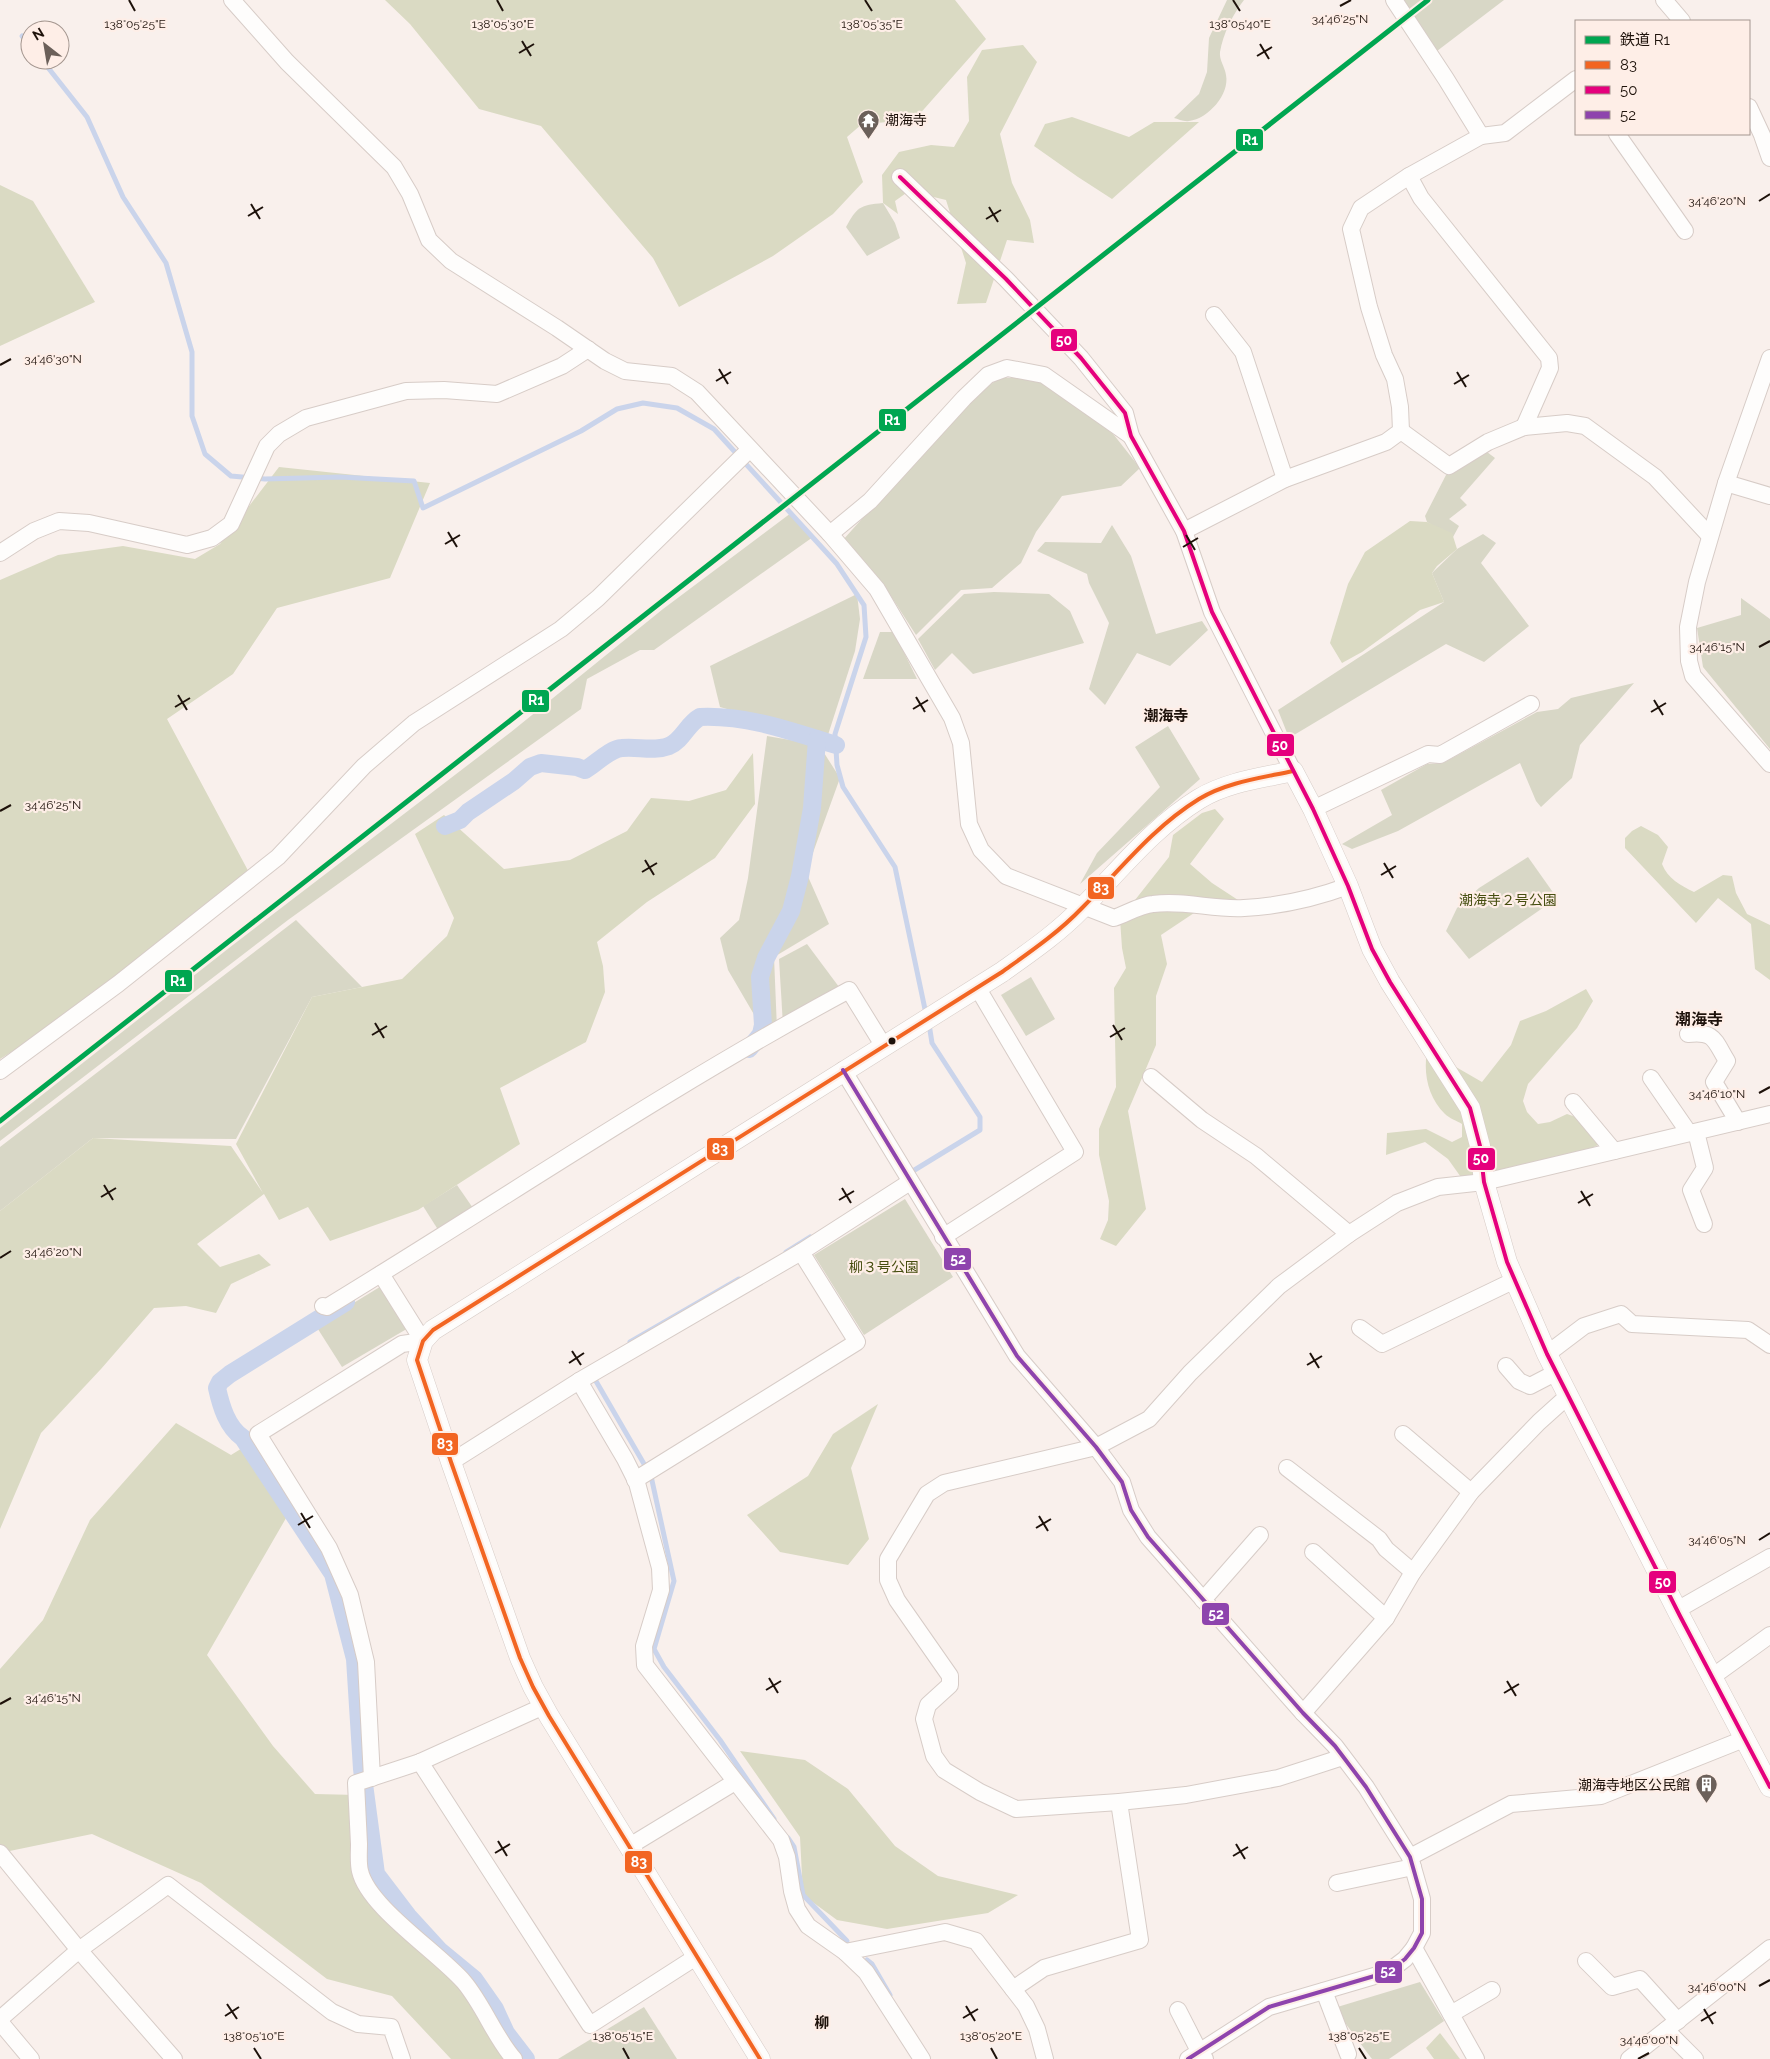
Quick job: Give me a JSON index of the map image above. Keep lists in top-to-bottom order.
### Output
{
  "districts": ["潮海寺", "潮海寺", "柳"],
  "parks": ["潮海寺２号公園", "柳３号公園"],
  "places": {
    "temple": ["潮海寺"],
    "building": ["潮海寺地区公民館"]
  },
  "lines": [
    "rail line R1",
    "transit line 50",
    "transit line 83",
    "transit line 52"
  ],
  "legend": [
    "鉄道 R1",
    "83",
    "50",
    "52"
  ],
  "north": "top left",
  "coordinates": [
    "34°46'25\"N",
    "138°05'25\"E",
    "138°05'30\"E",
    "138°05'35\"E",
    "138°05'40\"E",
    "34°46'20\"N",
    "34°46'30\"N",
    "34°46'15\"N",
    "34°46'10\"N",
    "34°46'05\"N",
    "34°46'00\"N",
    "138°05'10\"E",
    "138°05'15\"E",
    "138°05'20\"E"
  ]
}
